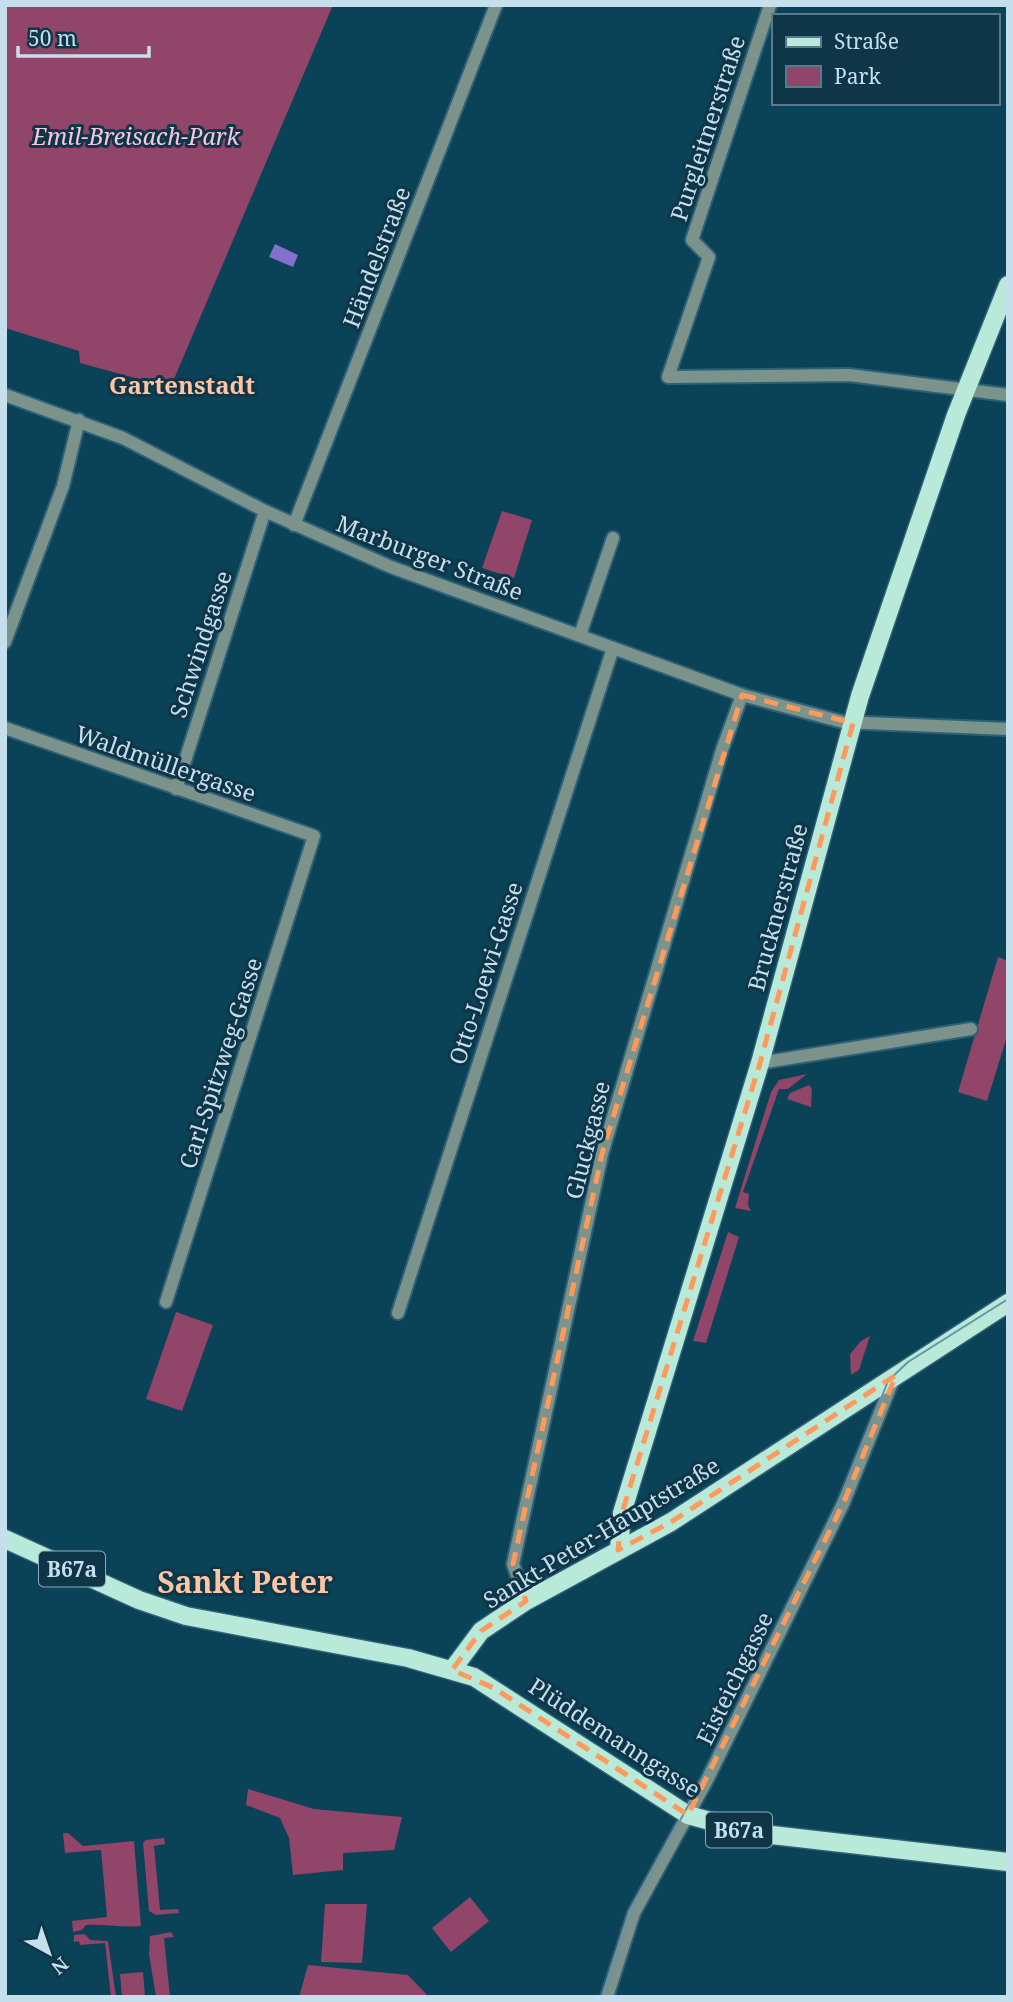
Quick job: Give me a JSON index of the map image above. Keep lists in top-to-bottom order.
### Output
{
  "streets": {
    "main road": [
      "Brucknerstraße",
      "Sankt-Peter-Hauptstraße",
      "B67a",
      "Plüddemanngasse"
    ],
    "street": [
      "Purgleitnerstraße",
      "Händelstraße",
      "Marburger Straße",
      "Schwindgasse",
      "Waldmüllergasse",
      "Otto-Loewi-Gasse",
      "Carl-Spitzweg-Gasse",
      "Gluckgasse",
      "Eisteichgasse"
    ]
  },
  "crossings": [
    ["Purgleitnerstraße", "Brucknerstraße"],
    ["Händelstraße", "Marburger Straße"],
    ["Marburger Straße", "Schwindgasse"],
    ["Marburger Straße", "Brucknerstraße"],
    ["Marburger Straße", "Otto-Loewi-Gasse"],
    ["Marburger Straße", "Gluckgasse"],
    ["Schwindgasse", "Waldmüllergasse"],
    ["Waldmüllergasse", "Carl-Spitzweg-Gasse"],
    ["Brucknerstraße", "Sankt-Peter-Hauptstraße"],
    ["Gluckgasse", "Sankt-Peter-Hauptstraße"],
    ["Sankt-Peter-Hauptstraße", "B67a"],
    ["Sankt-Peter-Hauptstraße", "Eisteichgasse"],
    ["Sankt-Peter-Hauptstraße", "Plüddemanngasse"],
    ["B67a", "Plüddemanngasse"],
    ["Eisteichgasse", "Plüddemanngasse"]
  ],
  "districts": ["Gartenstadt", "Sankt Peter"],
  "parks": ["Emil-Breisach-Park"],
  "legend": ["Straße", "Park"],
  "scale_bar": "50 m",
  "north": "bottom right"
}
